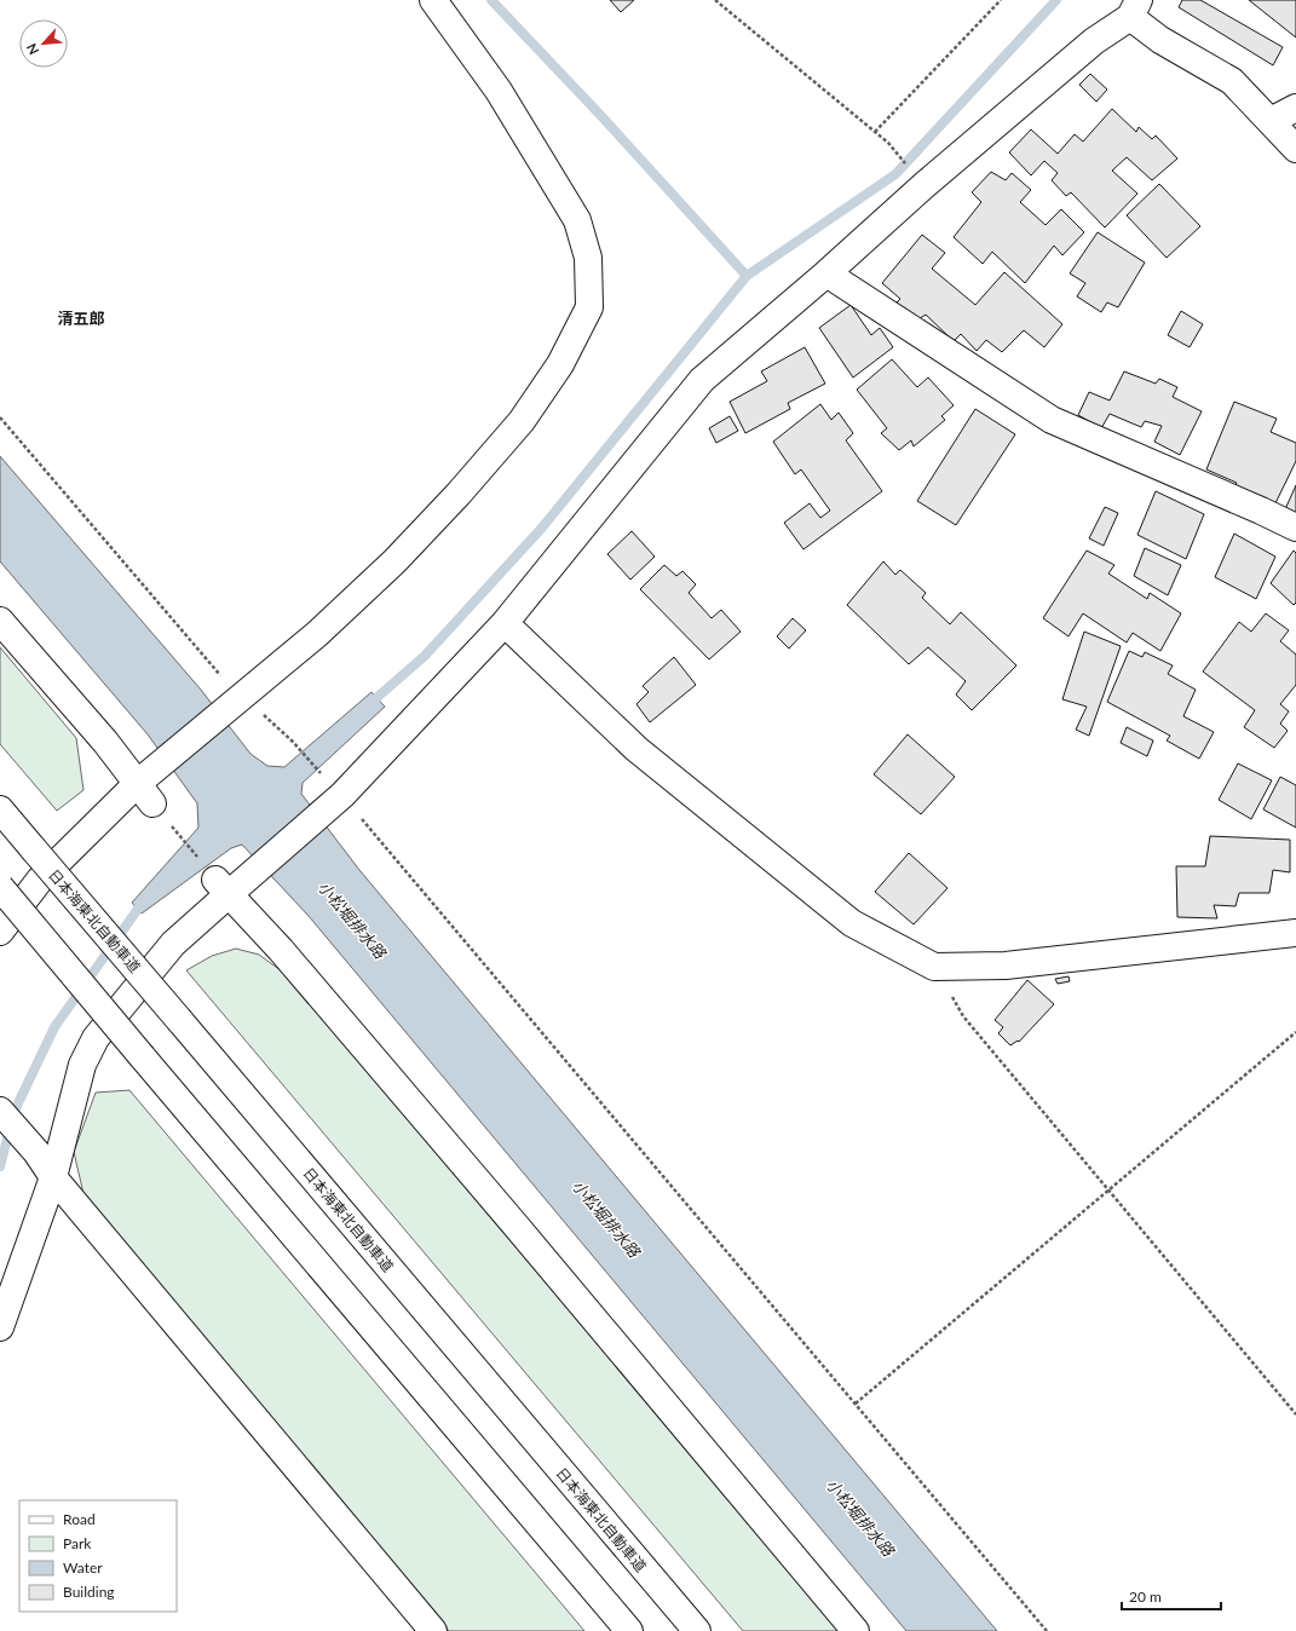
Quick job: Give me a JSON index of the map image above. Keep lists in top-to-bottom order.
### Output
{
  "streets": {
    "main road": ["日本海東北自動車道"]
  },
  "districts": ["清五郎"],
  "water": ["小松堀排水路"],
  "legend": [
    "Road",
    "Park",
    "Water",
    "Building"
  ],
  "scale_bar": "20 m",
  "north": "bottom left"
}
